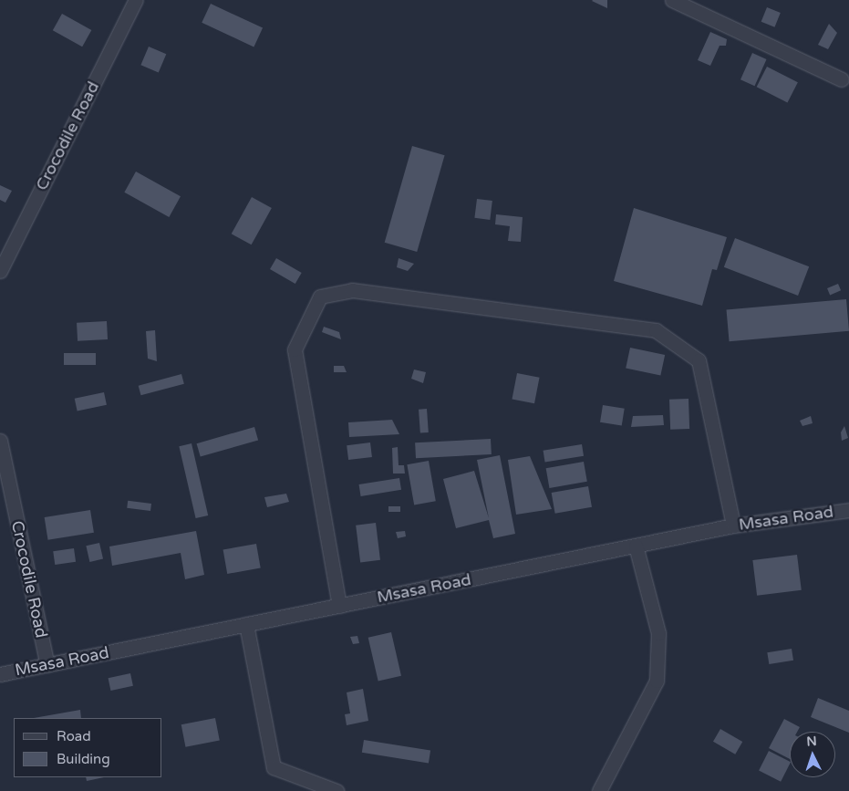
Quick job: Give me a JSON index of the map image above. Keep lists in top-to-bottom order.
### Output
{
  "streets": {
    "street": ["Crocodile Road", "Msasa Road"]
  },
  "crossings": [
    ["Crocodile Road", "Msasa Road"]
  ],
  "legend": ["Road", "Building"],
  "north": "top"
}
